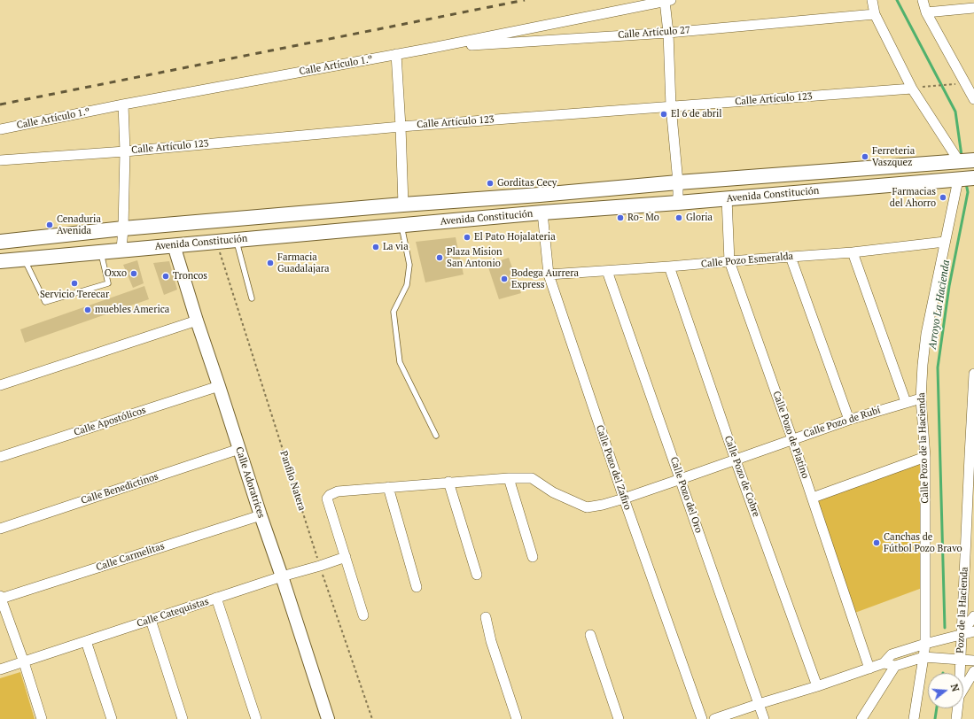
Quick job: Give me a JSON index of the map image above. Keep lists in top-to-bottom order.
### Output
{
  "streets": {
    "main road": ["Avenida Constitución"],
    "street": [
      "Calle Artículo 27",
      "Calle Artículo 1.º",
      "Calle Artículo 123",
      "Calle Pozo Esmeralda",
      "Calle Apostólicos",
      "Calle Pozo de Rubí",
      "Calle Pozo de Platino",
      "Calle Pozo de la Hacienda",
      "Calle Pozo del Zafiro",
      "Calle Pozo de Cobre",
      "Calle Adoratrices",
      "Calle Benedictinos",
      "Calle Pozo del Oro",
      "Calle Carmelitas",
      "Pozo de la Hacienda",
      "Calle Catequistas"
    ],
    "path": ["Panfilo Natera"]
  },
  "crossings": [
    ["Calle Artículo 27", "Calle Artículo 1.º"],
    ["Avenida Constitución", "Calle Pozo de Platino"],
    ["Avenida Constitución", "Calle Pozo de la Hacienda"],
    ["Avenida Constitución", "Calle Pozo del Zafiro"],
    ["Avenida Constitución", "Panfilo Natera"],
    ["Avenida Constitución", "Calle Adoratrices"],
    ["Calle Pozo Esmeralda", "Calle Pozo de Platino"],
    ["Calle Pozo Esmeralda", "Calle Pozo de la Hacienda"],
    ["Calle Pozo Esmeralda", "Calle Pozo del Zafiro"],
    ["Calle Pozo Esmeralda", "Calle Pozo de Cobre"],
    ["Calle Pozo Esmeralda", "Calle Pozo del Oro"],
    ["Calle Apostólicos", "Calle Adoratrices"],
    ["Calle Pozo de Rubí", "Calle Pozo de Platino"],
    ["Calle Pozo de Rubí", "Calle Pozo de la Hacienda"],
    ["Calle Pozo de Rubí", "Calle Pozo del Zafiro"],
    ["Calle Pozo de Rubí", "Calle Pozo de Cobre"],
    ["Calle Pozo de Rubí", "Calle Pozo del Oro"],
    ["Calle Pozo de Rubí", "Calle Catequistas"],
    ["Panfilo Natera", "Calle Catequistas"],
    ["Calle Adoratrices", "Calle Benedictinos"],
    ["Calle Adoratrices", "Calle Carmelitas"],
    ["Calle Adoratrices", "Calle Catequistas"]
  ],
  "water": ["Arroyo La Hacienda"],
  "places": [
    "El 6 de abril",
    "Ferreteria Vaszquez",
    "Gorditas Cecy",
    "Farmacias del Ahorro",
    "Ro- Mo",
    "Gloria",
    "Cenaduria Avenida",
    "El Pato Hojalateria",
    "La via",
    "Plaza Mision San Antonio",
    "Farmacia Guadalajara",
    "Oxxo",
    "Troncos",
    "Bodega Aurrera Express",
    "Servicio Terecar",
    "muebles America",
    "Canchas de Fútbol Pozo Bravo"
  ],
  "north": "right"
}
